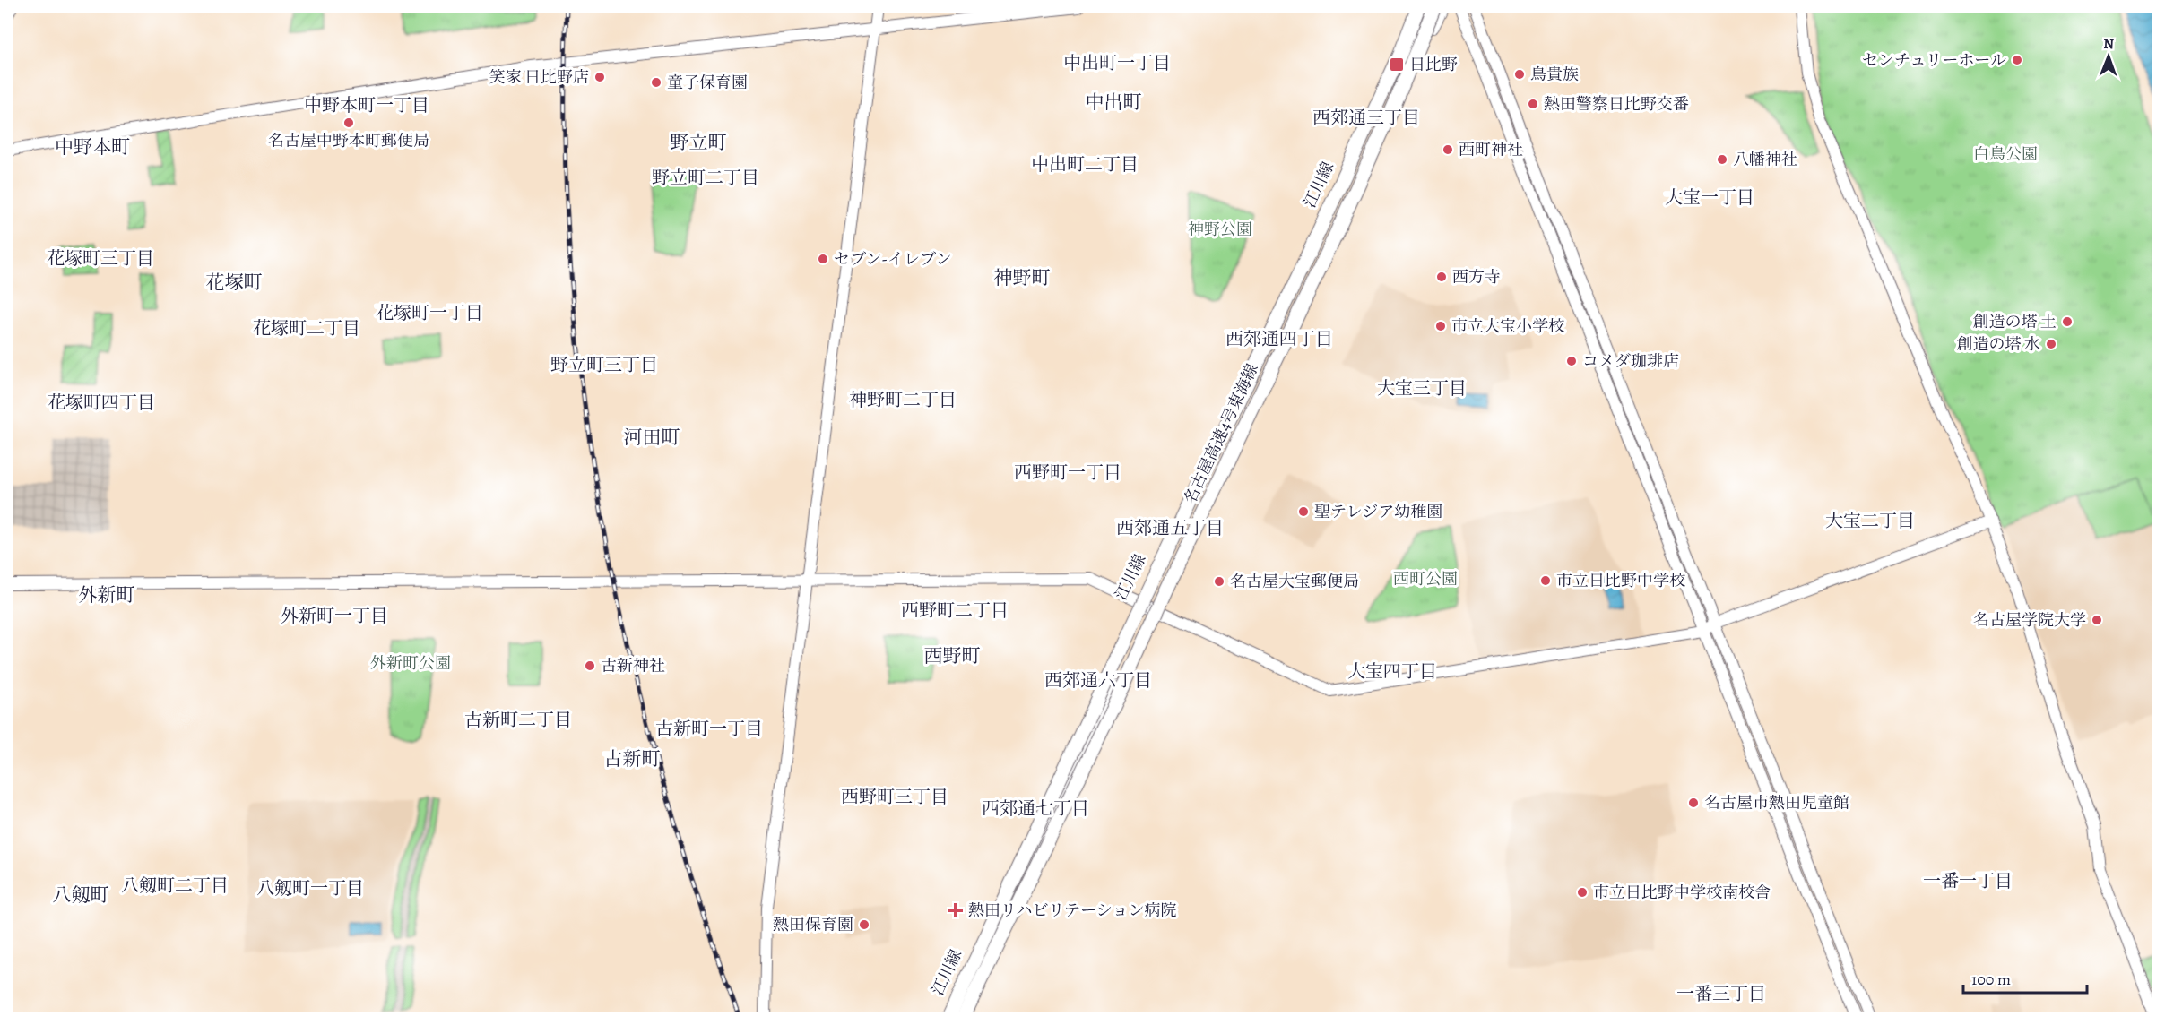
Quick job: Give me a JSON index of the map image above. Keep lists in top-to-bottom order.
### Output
{
  "streets": {
    "highway": ["名古屋高速4号東海線"],
    "main road": ["江川線"]
  },
  "crossings": [
    ["江川線", "名古屋高速4号東海線"]
  ],
  "districts": [
    "中出町一丁目",
    "中出町",
    "中野本町一丁目",
    "西郊通三丁目",
    "野立町",
    "中野本町",
    "中出町二丁目",
    "野立町二丁目",
    "大宝一丁目",
    "花塚町三丁目",
    "神野町",
    "花塚町",
    "花塚町一丁目",
    "花塚町二丁目",
    "西郊通四丁目",
    "野立町三丁目",
    "大宝三丁目",
    "神野町二丁目",
    "花塚町四丁目",
    "河田町",
    "西野町一丁目",
    "大宝二丁目",
    "西郊通五丁目",
    "外新町",
    "西野町二丁目",
    "外新町一丁目",
    "西野町",
    "大宝四丁目",
    "西郊通六丁目",
    "古新町二丁目",
    "古新町一丁目",
    "古新町",
    "西野町三丁目",
    "西郊通七丁目",
    "一番一丁目",
    "八剱町二丁目",
    "八剱町一丁目",
    "八剱町",
    "一番三丁目"
  ],
  "parks": [
    "白鳥公園",
    "神野公園",
    "西町公園",
    "外新町公園"
  ],
  "places": {
    "other": [
      "センチュリーホール",
      "鳥貴族",
      "笑家 日比野店",
      "童子保育園",
      "熱田警察日比野交番",
      "名古屋中野本町郵便局",
      "西町神社",
      "八幡神社",
      "セブン-イレブン",
      "西方寺",
      "創造の塔 土",
      "市立大宝小学校",
      "創造の塔 水",
      "コメダ珈琲店",
      "聖テレジア幼稚園",
      "市立日比野中学校",
      "名古屋大宝郵便局",
      "名古屋学院大学",
      "古新神社",
      "名古屋市熱田児童館",
      "市立日比野中学校南校舎",
      "熱田保育園"
    ],
    "transit": ["日比野"],
    "health": ["熱田リハビリテーション病院"]
  },
  "scale_bar": "100 m",
  "north": "top"
}
